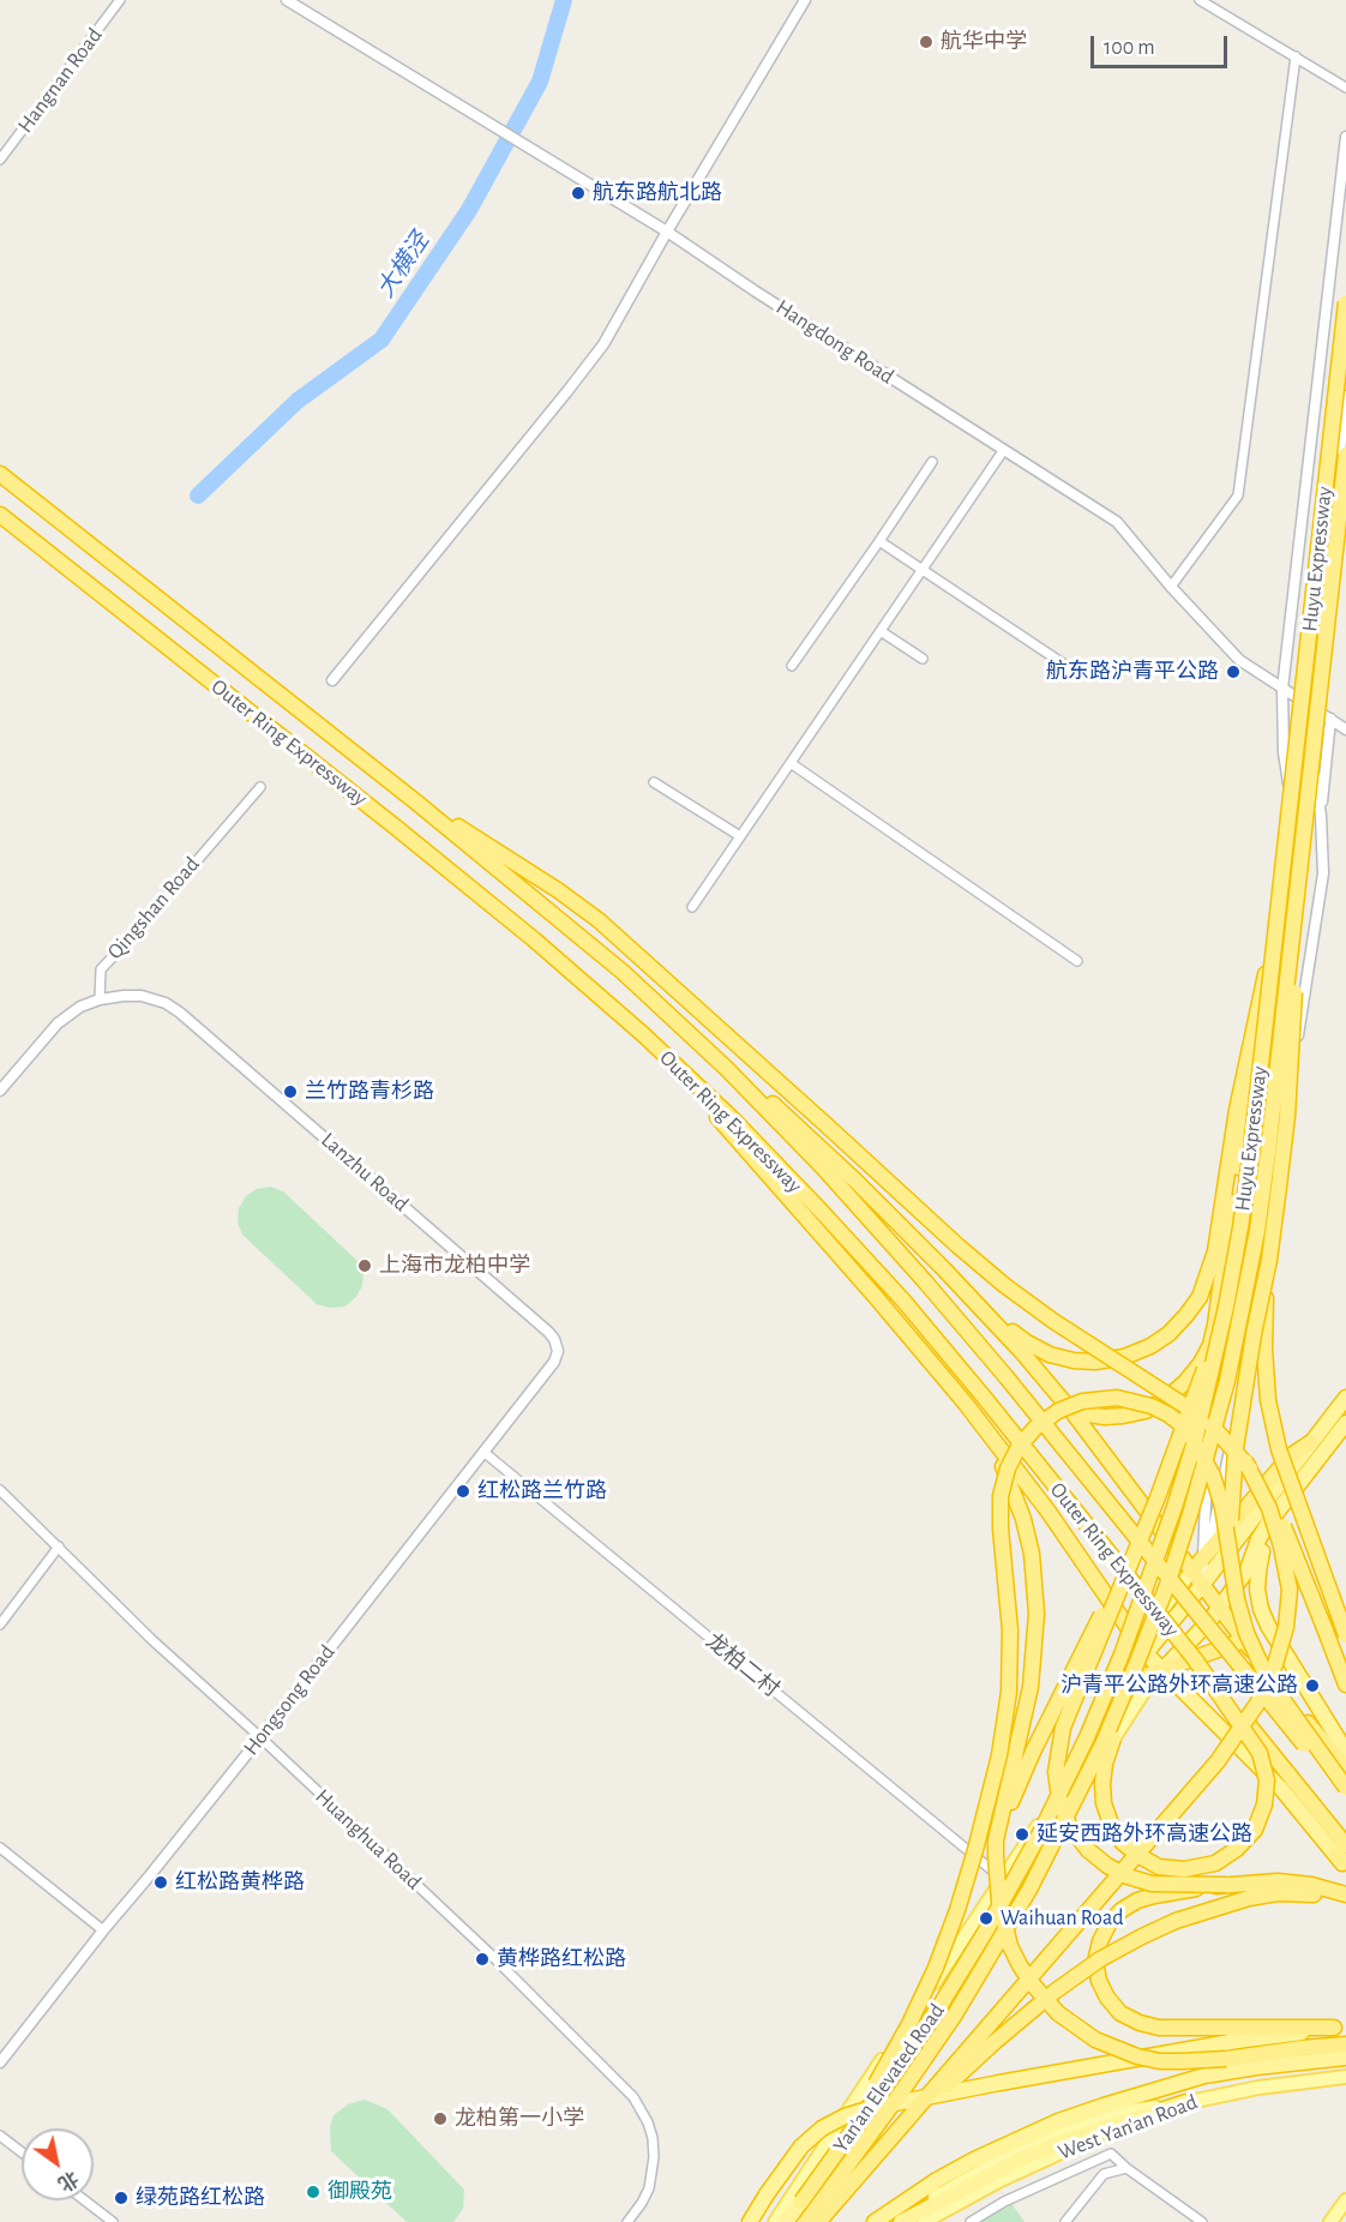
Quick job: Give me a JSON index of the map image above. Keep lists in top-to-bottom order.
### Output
{
  "streets": {
    "highway": ["Huyu Expressway", "Outer Ring Expressway", "Yan'an Elevated Road"],
    "main road": ["West Yan'an Road"],
    "street": [
      "Hangnan Road",
      "Hangdong Road",
      "Qingshan Road",
      "Lanzhu Road",
      "龙柏二村",
      "Hongsong Road",
      "Huanghua Road"
    ]
  },
  "crossings": [
    ["Huyu Expressway", "Yan'an Elevated Road"],
    ["Qingshan Road", "Lanzhu Road"],
    ["Lanzhu Road", "Hongsong Road"],
    ["龙柏二村", "Hongsong Road"],
    ["Hongsong Road", "Huanghua Road"]
  ],
  "water": ["大横泾"],
  "places": [
    "航华中学",
    "航东路航北路",
    "航东路沪青平公路",
    "兰竹路青杉路",
    "上海市龙柏中学",
    "红松路兰竹路",
    "沪青平公路外环高速公路",
    "延安西路外环高速公路",
    "红松路黄桦路",
    "Waihuan Road",
    "黄桦路红松路",
    "龙柏第一小学",
    "御殿苑",
    "绿苑路红松路"
  ],
  "scale_bar": "100 m",
  "north": "bottom right"
}
